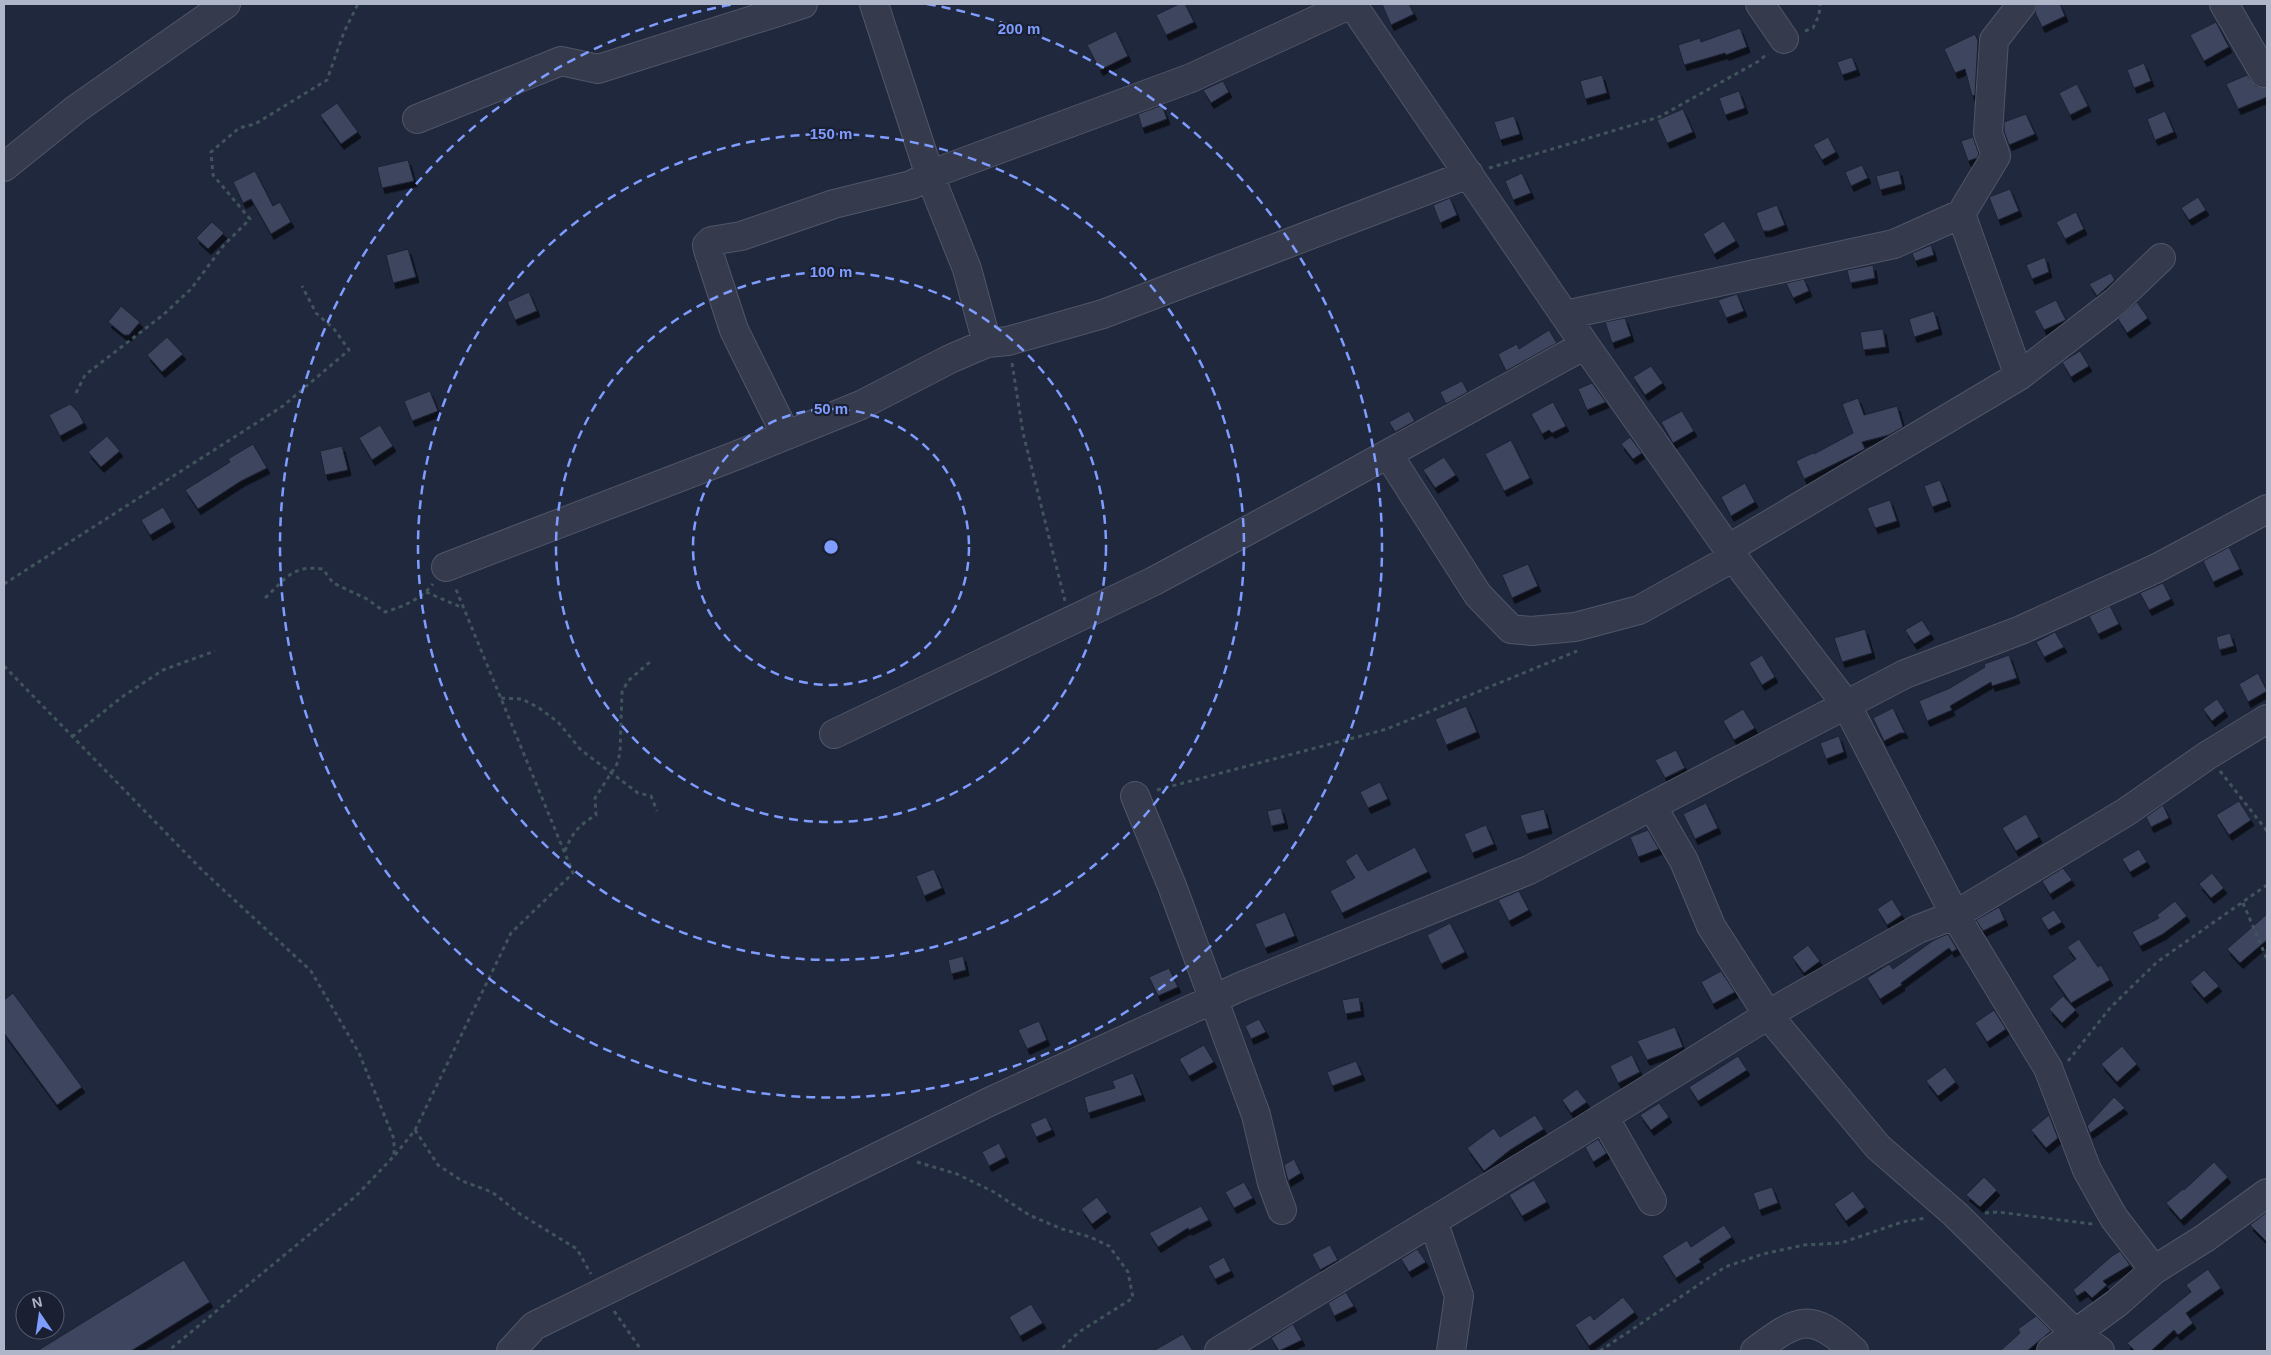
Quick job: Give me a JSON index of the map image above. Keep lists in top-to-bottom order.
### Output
{
  "north": "top",
  "rings": [
    "200 m",
    "150 m",
    "100 m",
    "50 m"
  ]
}
